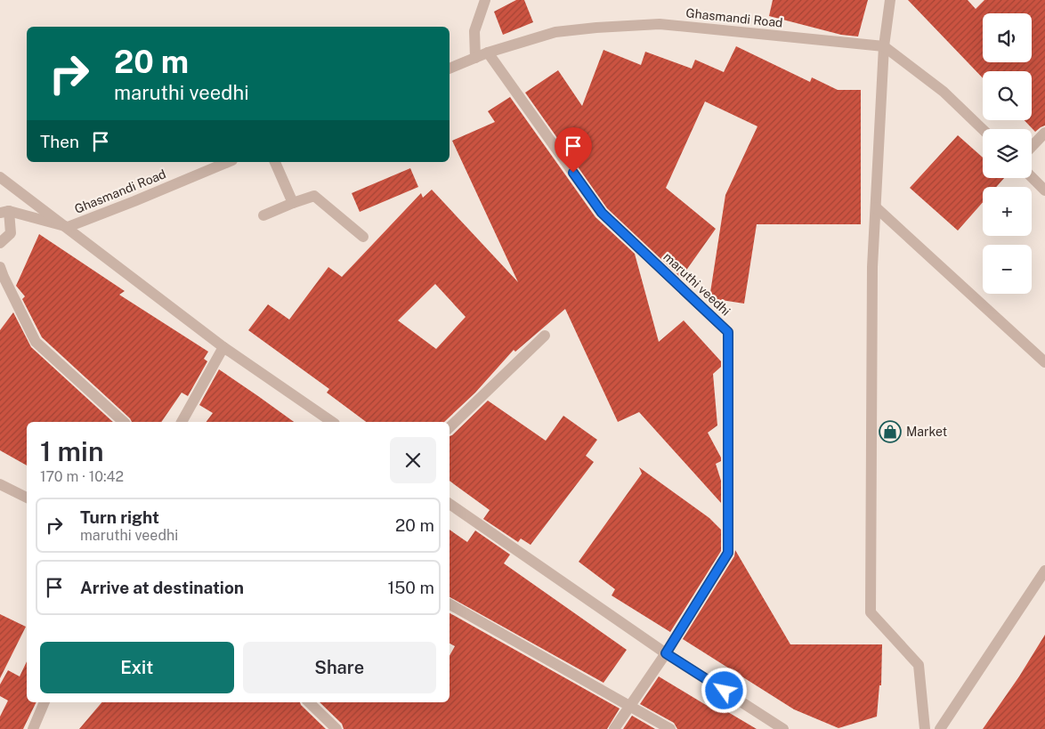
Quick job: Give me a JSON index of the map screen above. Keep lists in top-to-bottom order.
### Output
{
  "streets": {
    "street": ["Ghasmandi Road", "maruthi veedhi"]
  },
  "crossings": [
    ["Ghasmandi Road", "maruthi veedhi"]
  ],
  "places": {
    "shop": ["Market"]
  },
  "page": {
    "map_buttons": ["+", "−"],
    "turn": ["20 m", "maruthi veedhi"],
    "then": "Then",
    "heading": ["1 min", "170 m · 10:42"],
    "list": [
      {
        "name": "Turn right",
        "note": "maruthi veedhi",
        "value": "20 m"
      },
      {
        "name": "Arrive at destination",
        "value": "150 m"
      }
    ],
    "buttons": ["Exit", "Share"]
  }
}
